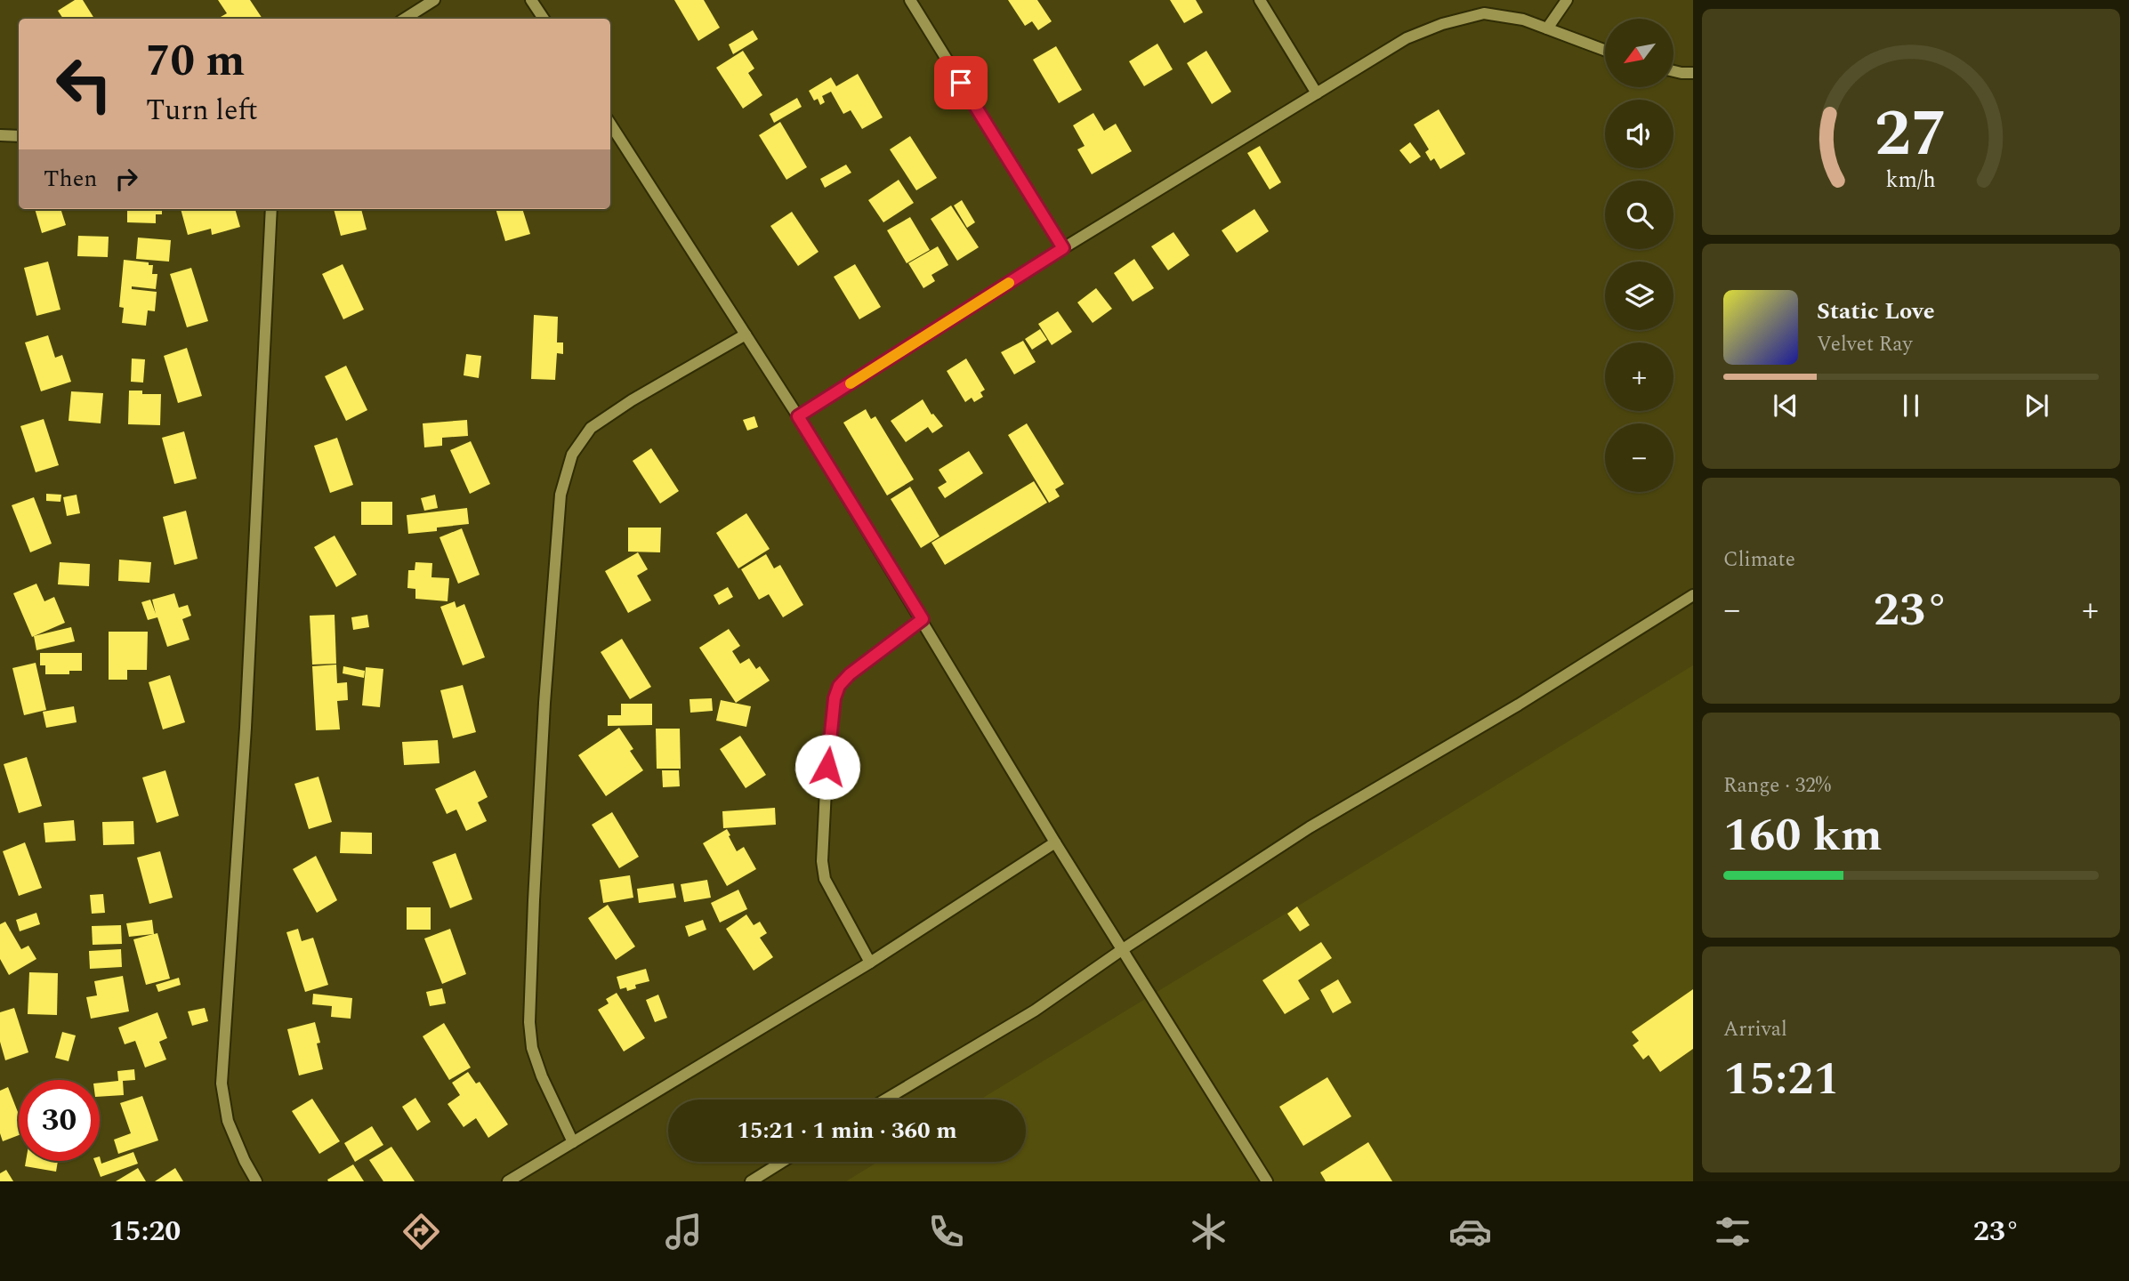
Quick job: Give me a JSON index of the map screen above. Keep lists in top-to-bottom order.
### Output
{
  "north": "bottom left",
  "page": {
    "map_buttons": ["+", "−"],
    "turn": ["70 m", "Turn left"],
    "then": "Then",
    "song": ["Static Love", "Velvet Ray"],
    "tile": [
      "Climate",
      ["Range · 32%", "160 km"],
      ["Arrival", "15:21"]
    ],
    "heat": ["−", "23°", "+"],
    "limit": "30",
    "trip": "15:21 · 1 min · 360 m",
    "tabs": ["15:20", "23°"],
    "gauge": ["27", "km/h"]
  }
}
